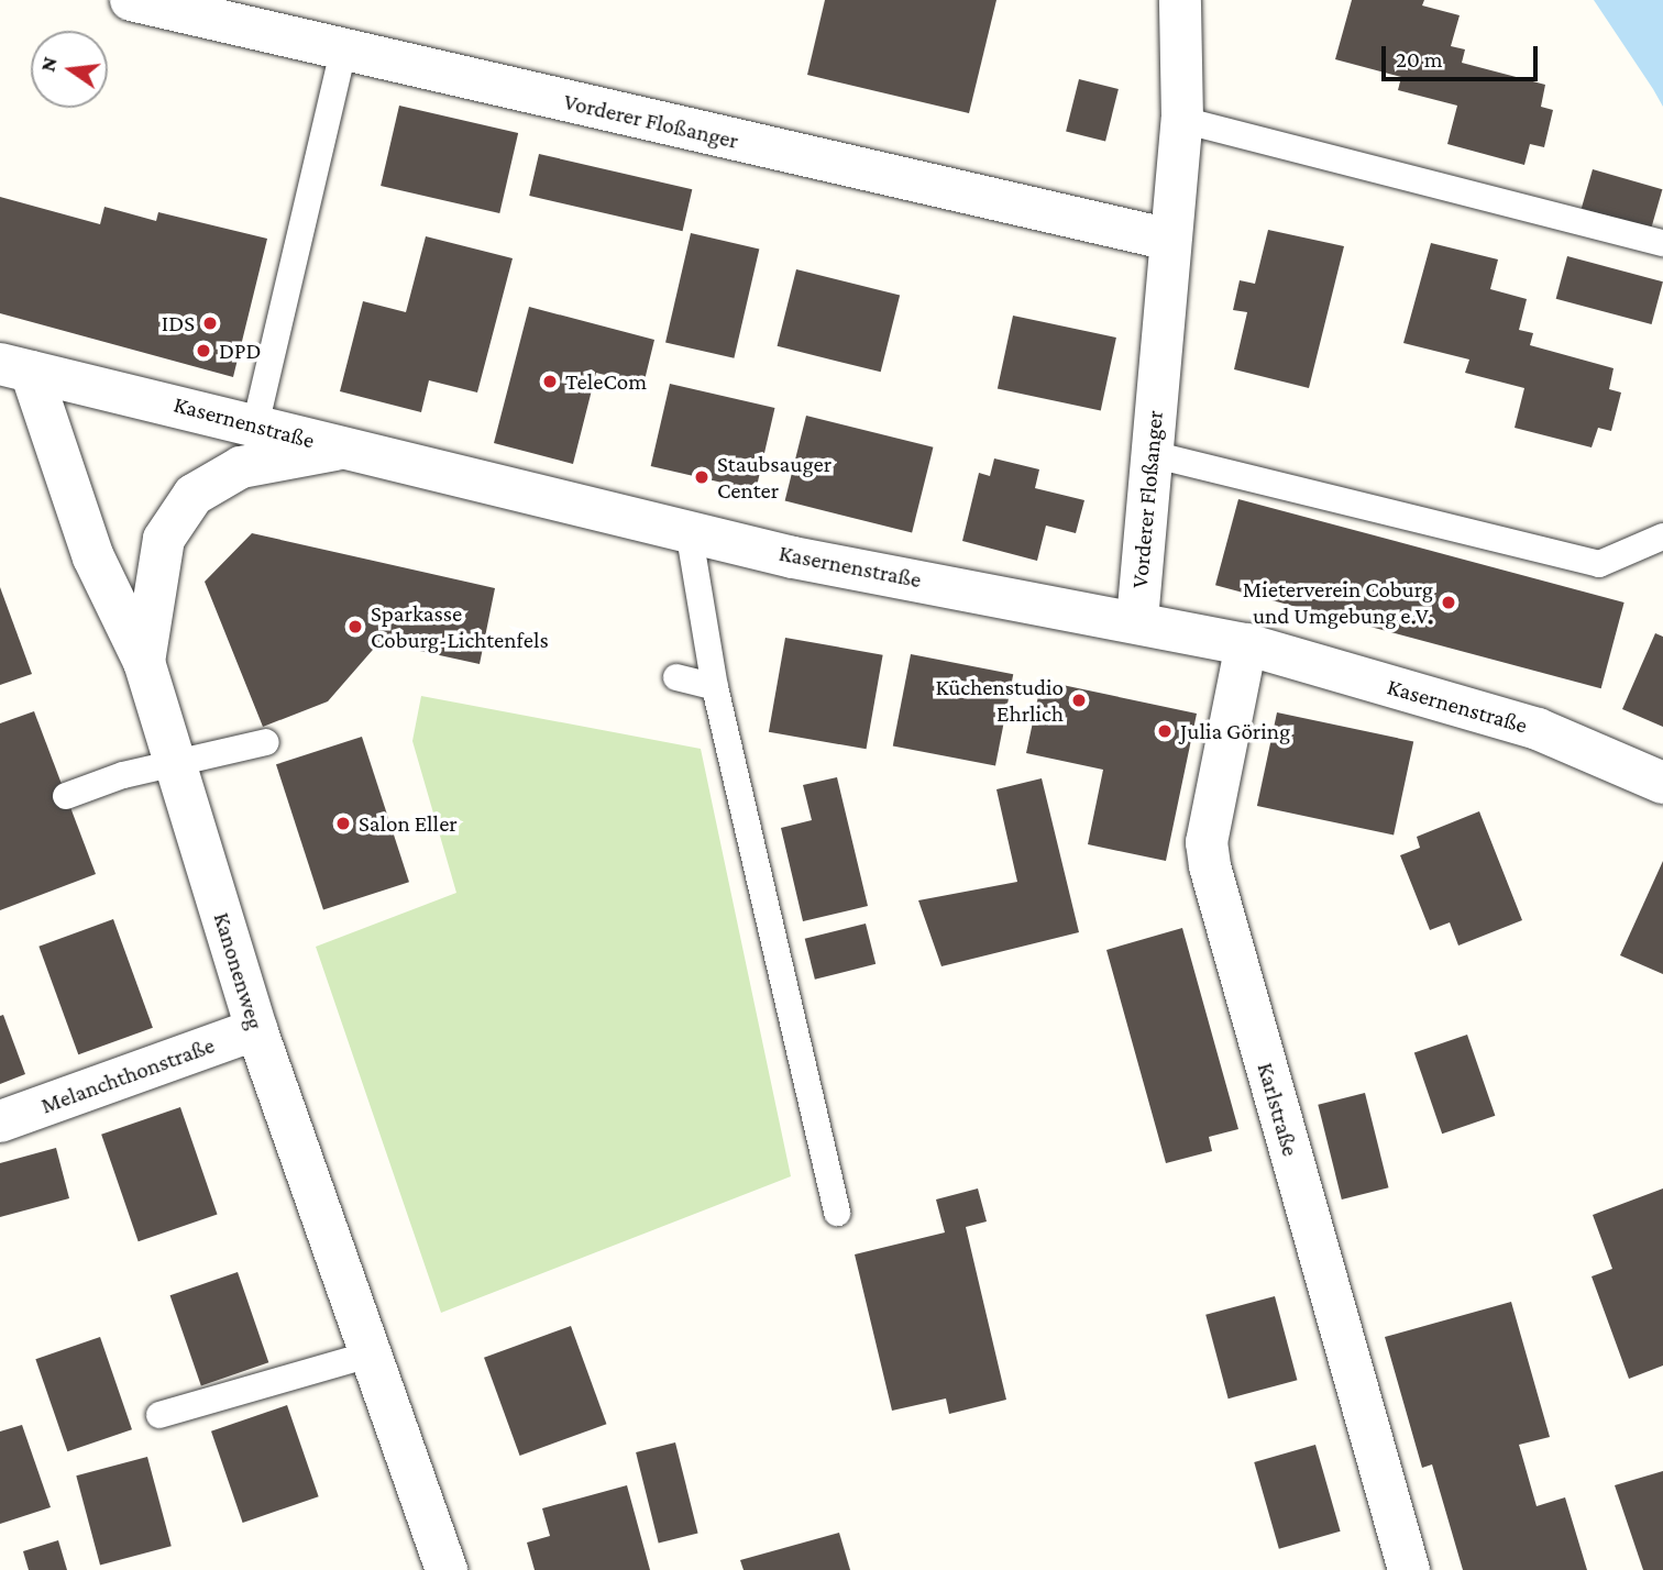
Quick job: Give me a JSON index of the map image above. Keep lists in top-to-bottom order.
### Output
{
  "streets": {
    "street": [
      "Vorderer Floßanger",
      "Kasernenstraße",
      "Kanonenweg",
      "Melanchthonstraße",
      "Karlstraße"
    ]
  },
  "crossings": [
    ["Vorderer Floßanger", "Kasernenstraße"],
    ["Kasernenstraße", "Kanonenweg"],
    ["Kasernenstraße", "Karlstraße"],
    ["Kanonenweg", "Melanchthonstraße"]
  ],
  "places": [
    "IDS",
    "DPD",
    "TeleCom",
    "Staubsauger Center",
    "Mieterverein Coburg und Umgebung e.V.",
    "Sparkasse Coburg-Lichtenfels",
    "Küchenstudio Ehrlich",
    "Julia Göring",
    "Salon Eller"
  ],
  "scale_bar": "20 m",
  "north": "left"
}
